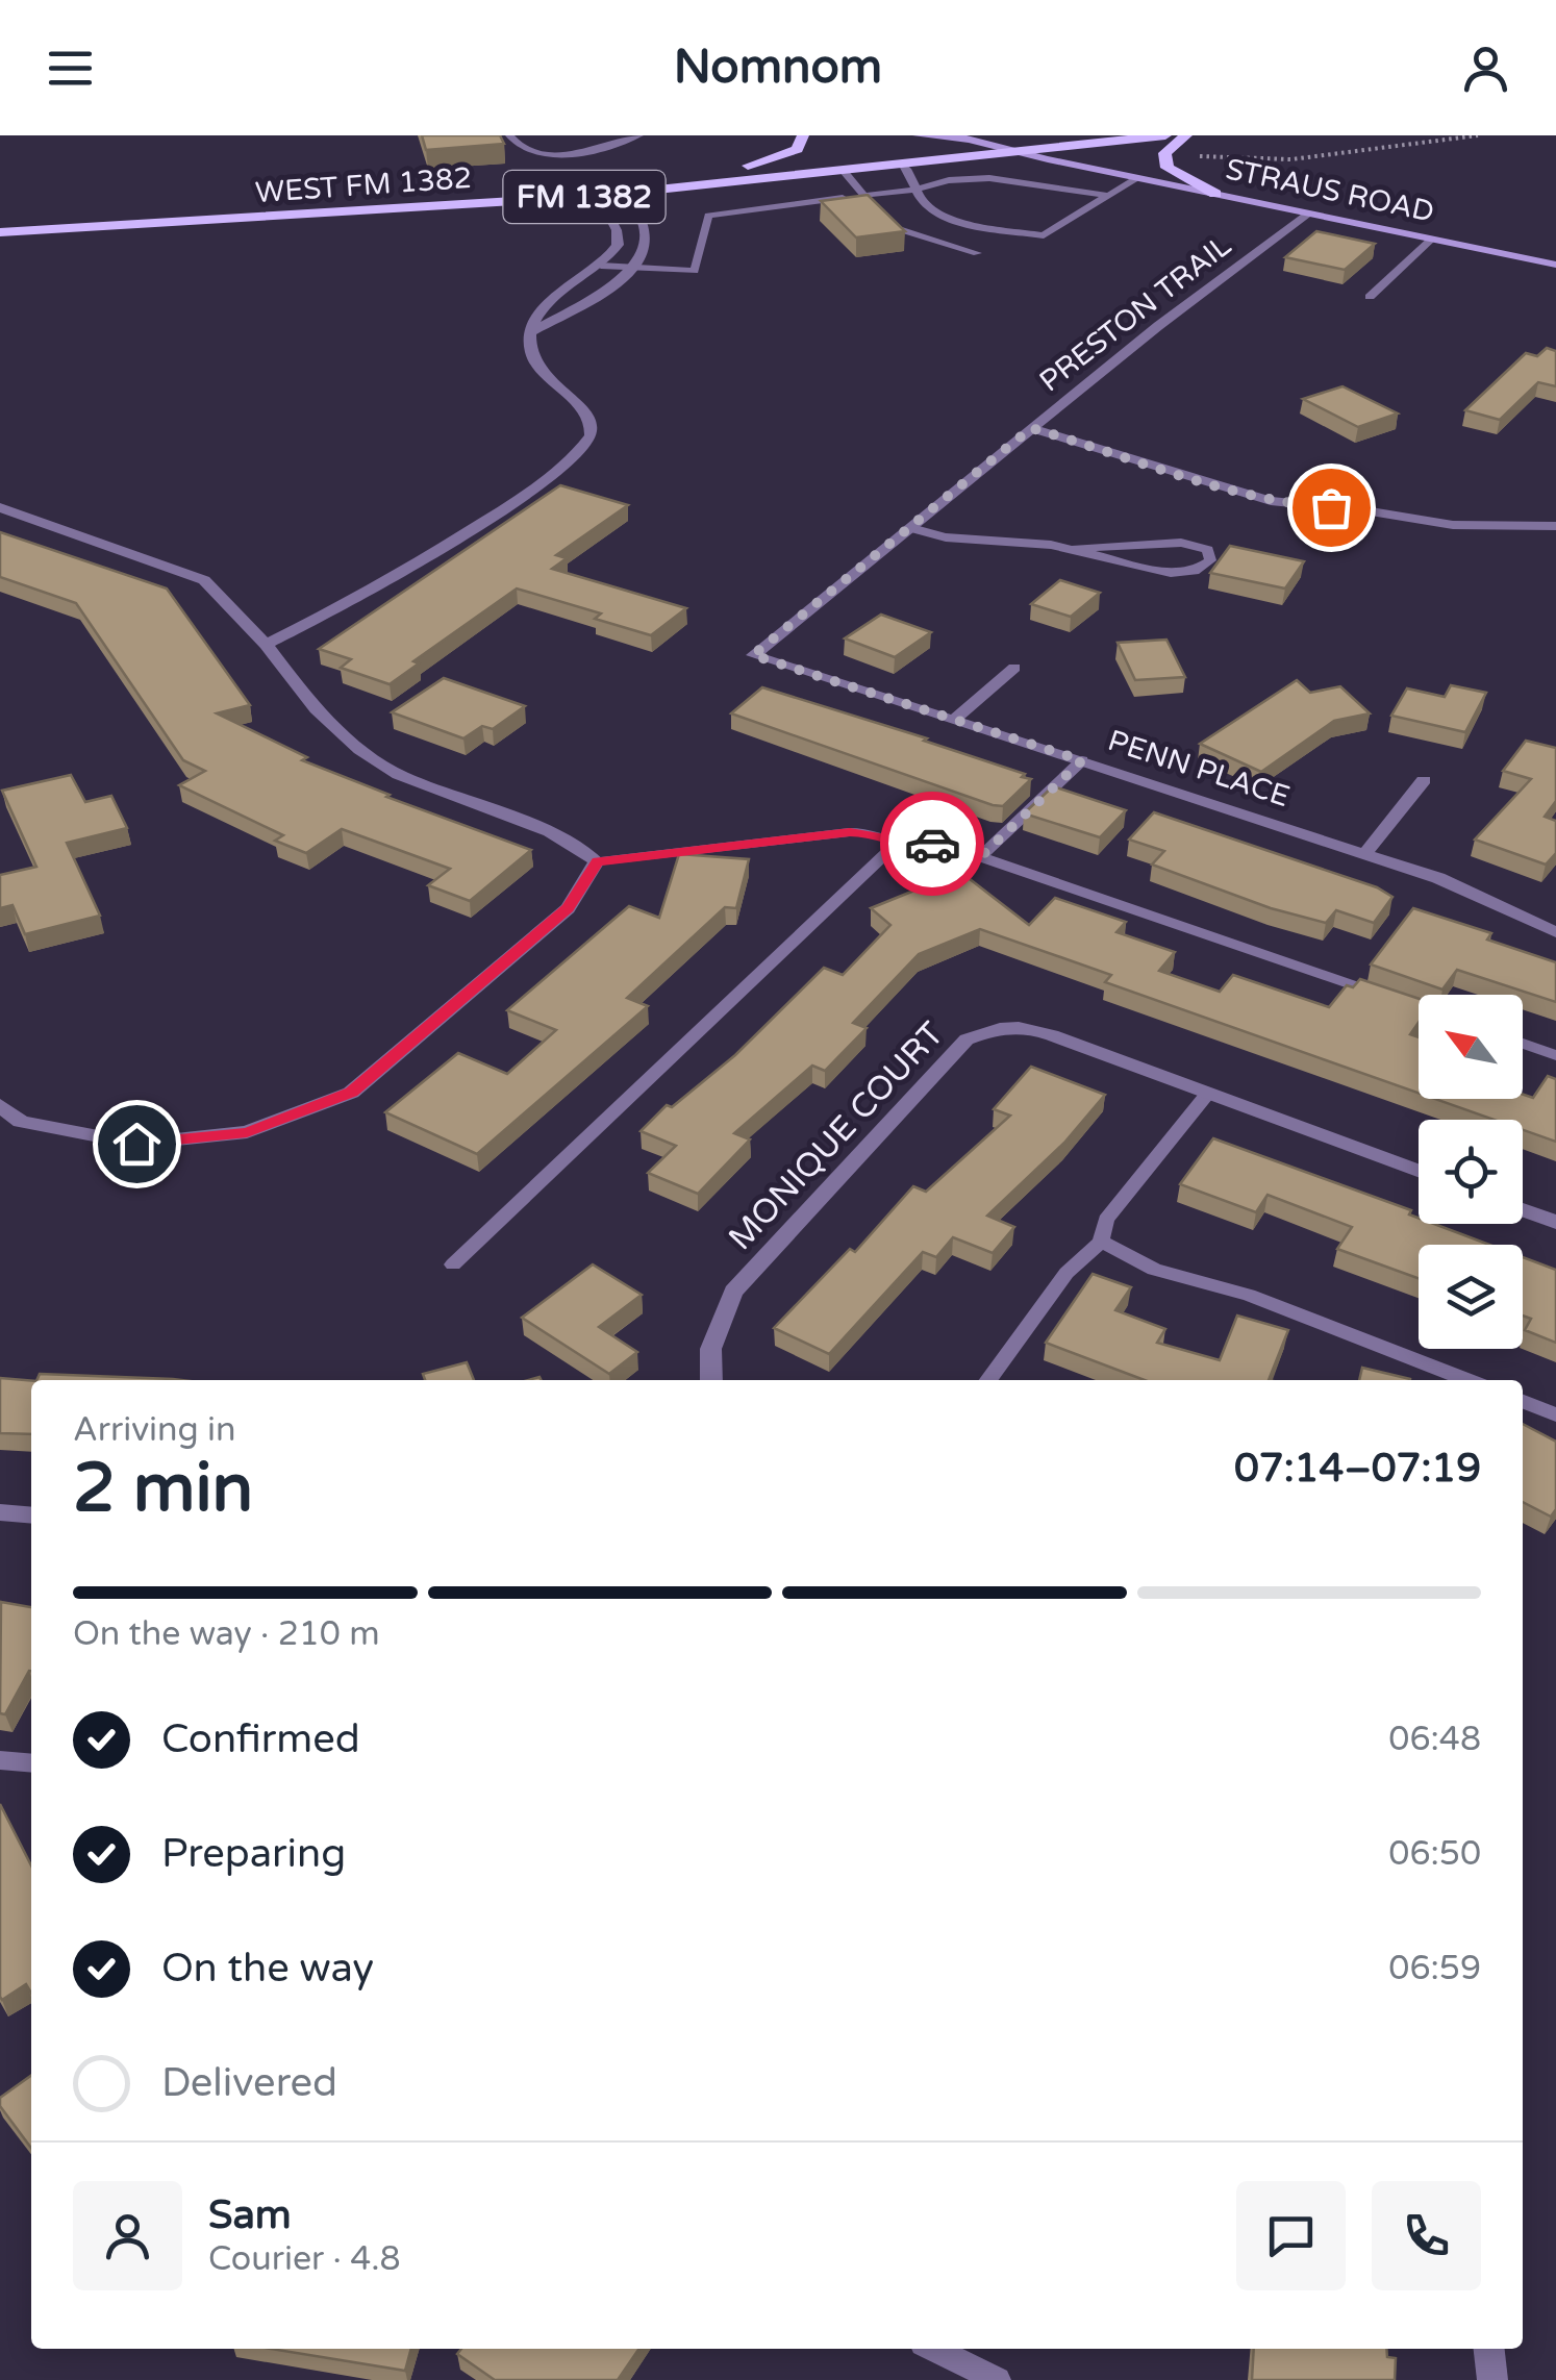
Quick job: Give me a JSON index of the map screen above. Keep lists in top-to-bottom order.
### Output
{
  "streets": {
    "main road": ["WEST FM 1382", "FM 1382"],
    "street": [
      "STRAUS ROAD",
      "PRESTON TRAIL",
      "PENN PLACE",
      "MONIQUE COURT"
    ]
  },
  "crossings": [
    ["WEST FM 1382", "STRAUS ROAD"],
    ["STRAUS ROAD", "PRESTON TRAIL"],
    ["PRESTON TRAIL", "PENN PLACE"]
  ],
  "north": "top left",
  "page": {
    "header": "Nomnom",
    "heading": ["2 min", "Arriving in", "07:14–07:19"],
    "panel": ["Sam", "Courier · 4.8"],
    "bar": "On the way · 210 m",
    "list": [
      ["Confirmed", "06:48"],
      ["Preparing", "06:50"],
      ["On the way", "06:59"],
      "Delivered"
    ]
  }
}
